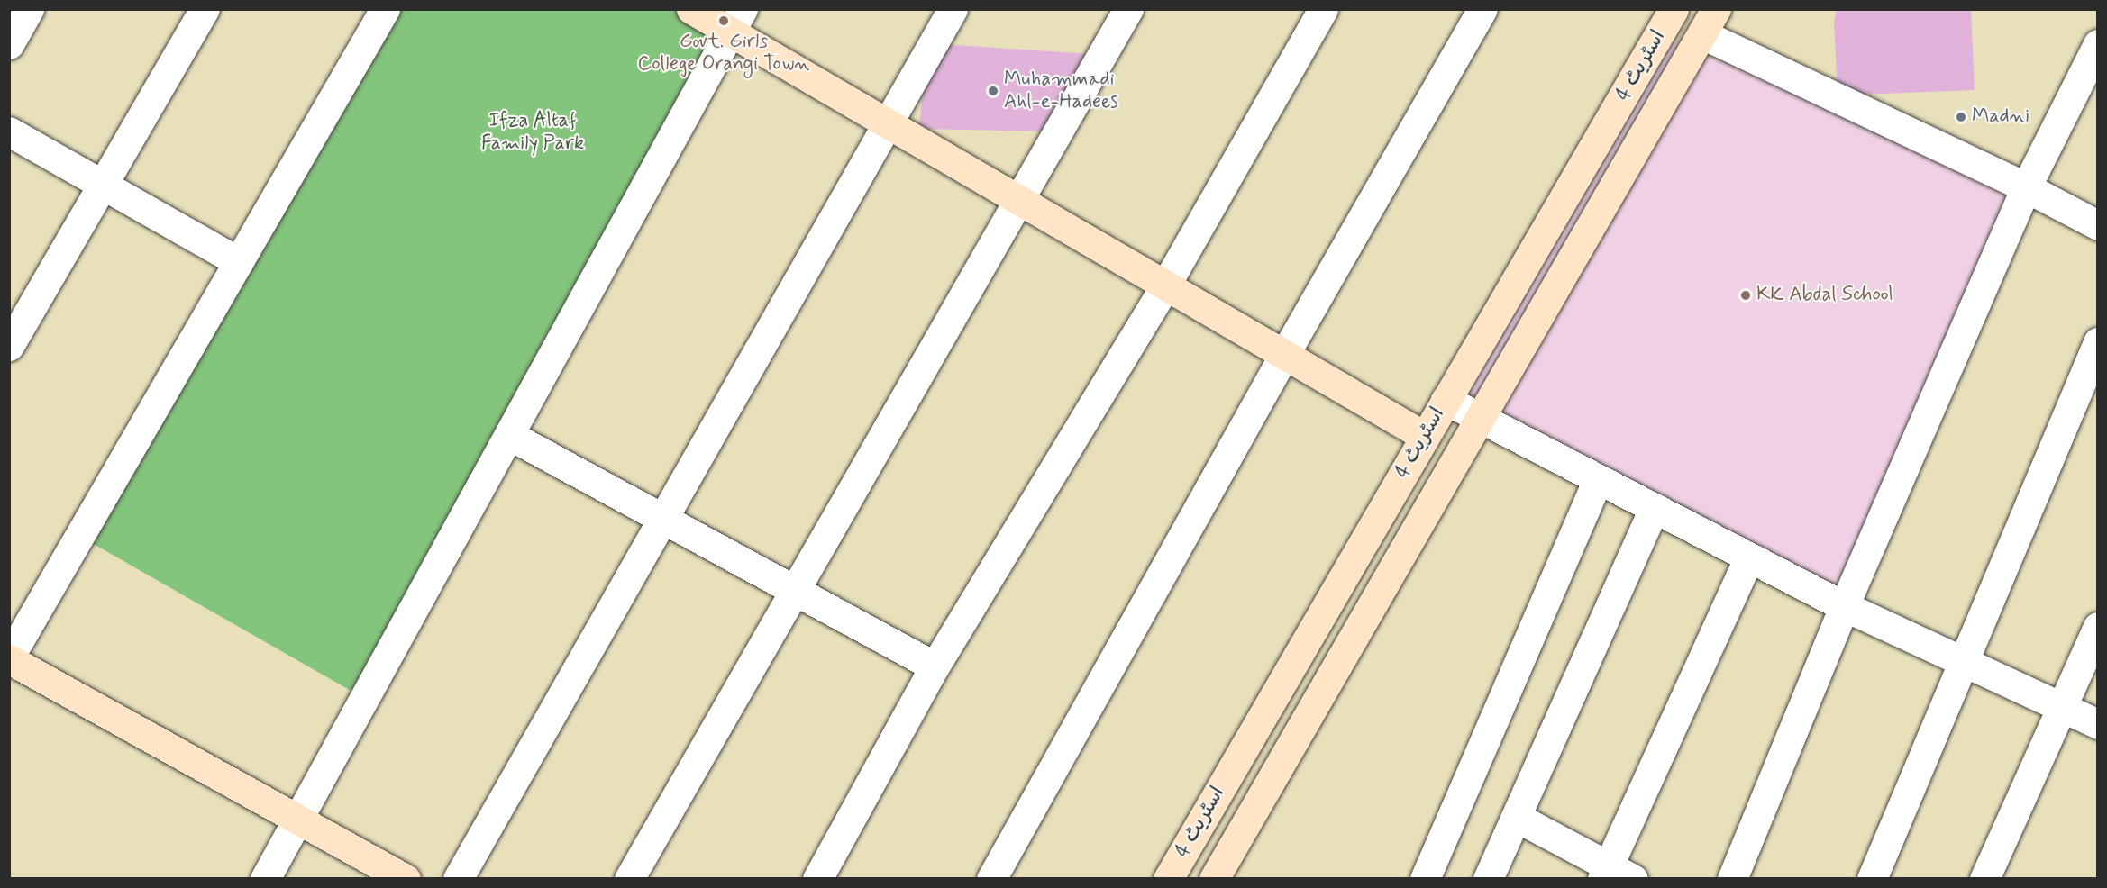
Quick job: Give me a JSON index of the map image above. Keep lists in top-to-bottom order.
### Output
{
  "streets": {
    "main road": ["اسٹریٹ 4"]
  },
  "parks": ["Ifza Altaf Family Park"],
  "places": [
    "Govt. Girls College Orangi Town",
    "Muhammadi Ahl-e-Hadees",
    "Madni",
    "KK Abdal School"
  ]
}
